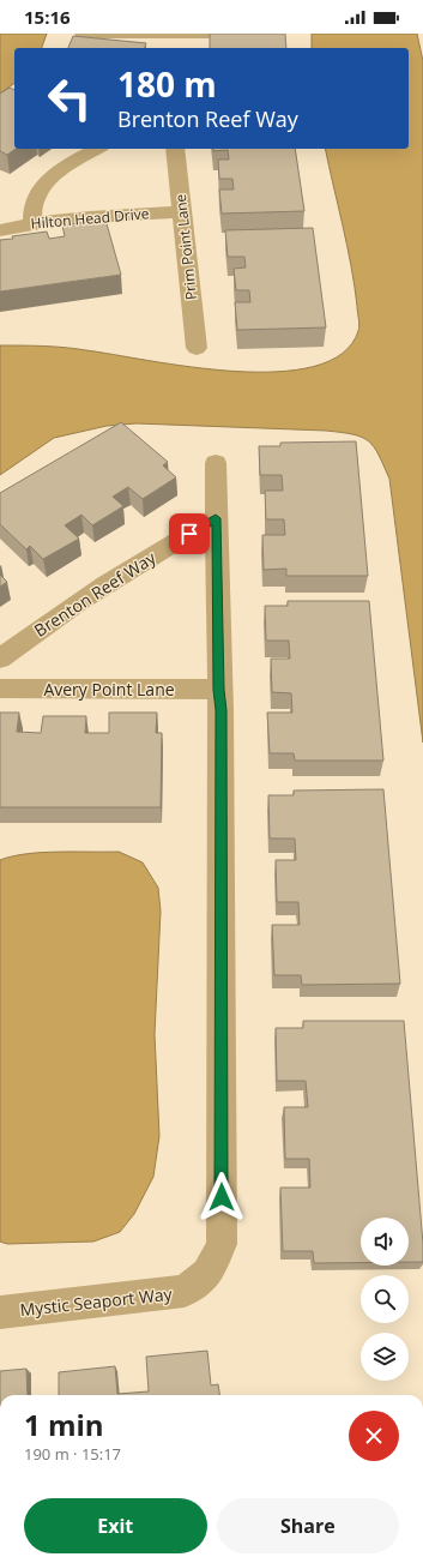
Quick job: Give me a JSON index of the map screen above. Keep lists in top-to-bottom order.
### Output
{
  "streets": {
    "street": [
      "Hilton Head Drive",
      "Prim Point Lane",
      "Brenton Reef Way",
      "Avery Point Lane",
      "Mystic Seaport Way"
    ]
  },
  "crossings": [
    ["Hilton Head Drive", "Prim Point Lane"],
    ["Brenton Reef Way", "Mystic Seaport Way"],
    ["Avery Point Lane", "Mystic Seaport Way"]
  ],
  "page": {
    "status": "15:16",
    "turn": ["180 m", "Brenton Reef Way"],
    "heading": ["1 min", "190 m · 15:17"],
    "buttons": ["Exit", "Share"]
  }
}
